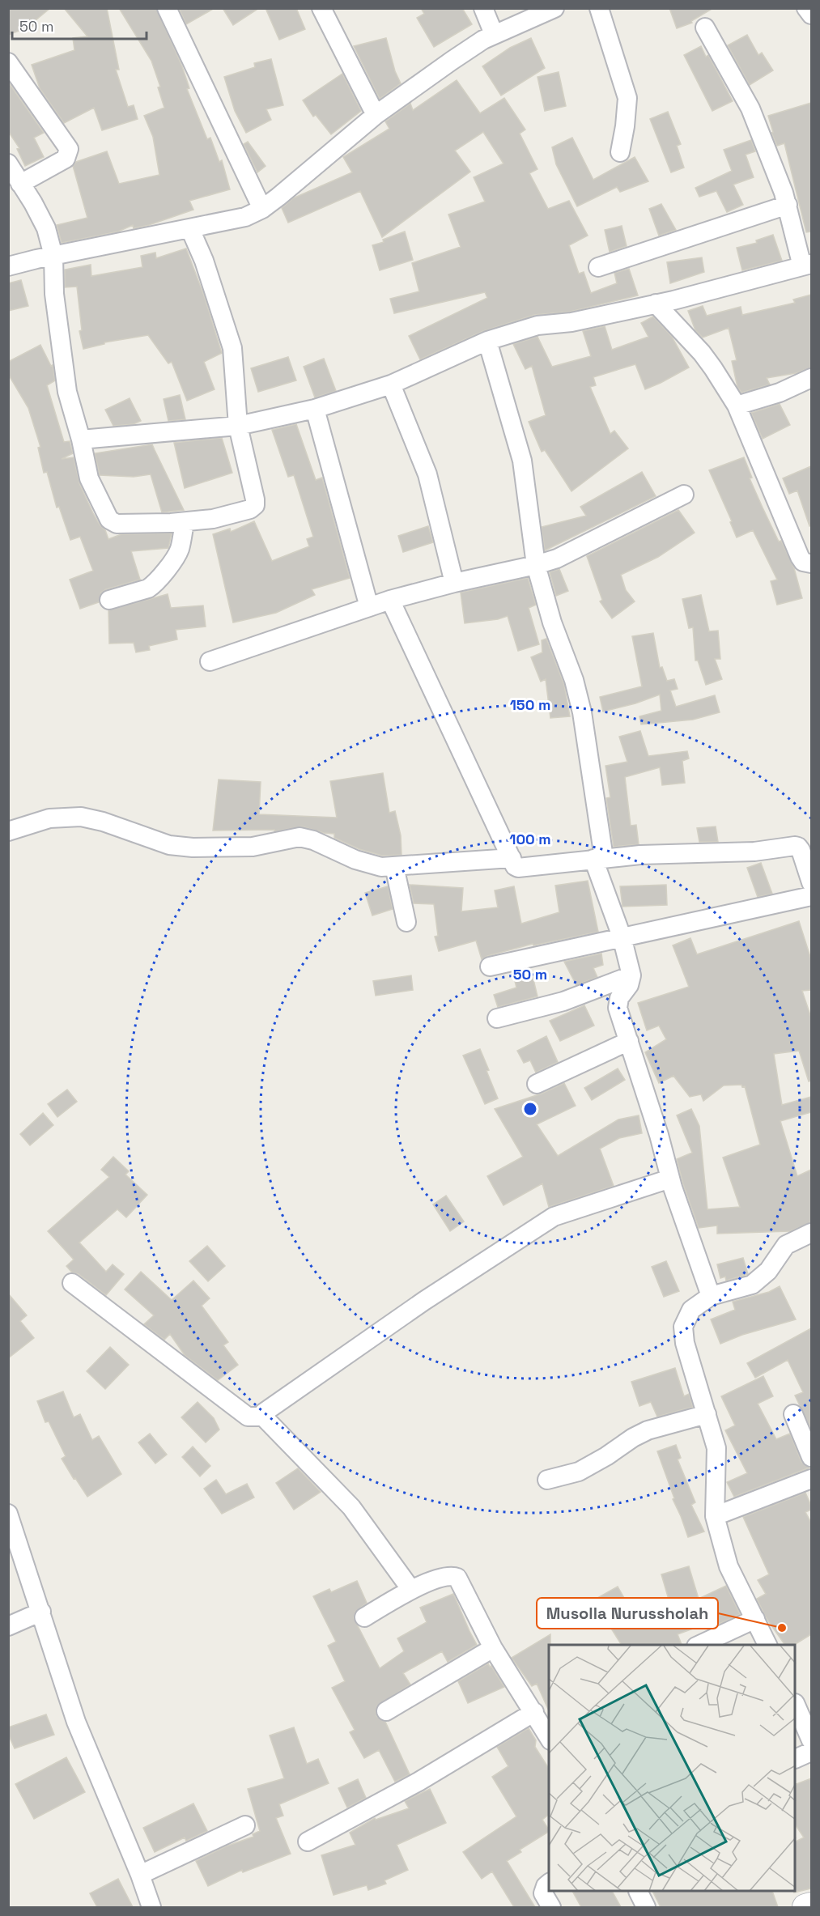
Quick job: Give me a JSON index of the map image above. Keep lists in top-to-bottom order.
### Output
{
  "places": ["Musolla Nurussholah"],
  "scale_bar": "50 m",
  "rings": ["150 m", "100 m", "50 m"]
}
